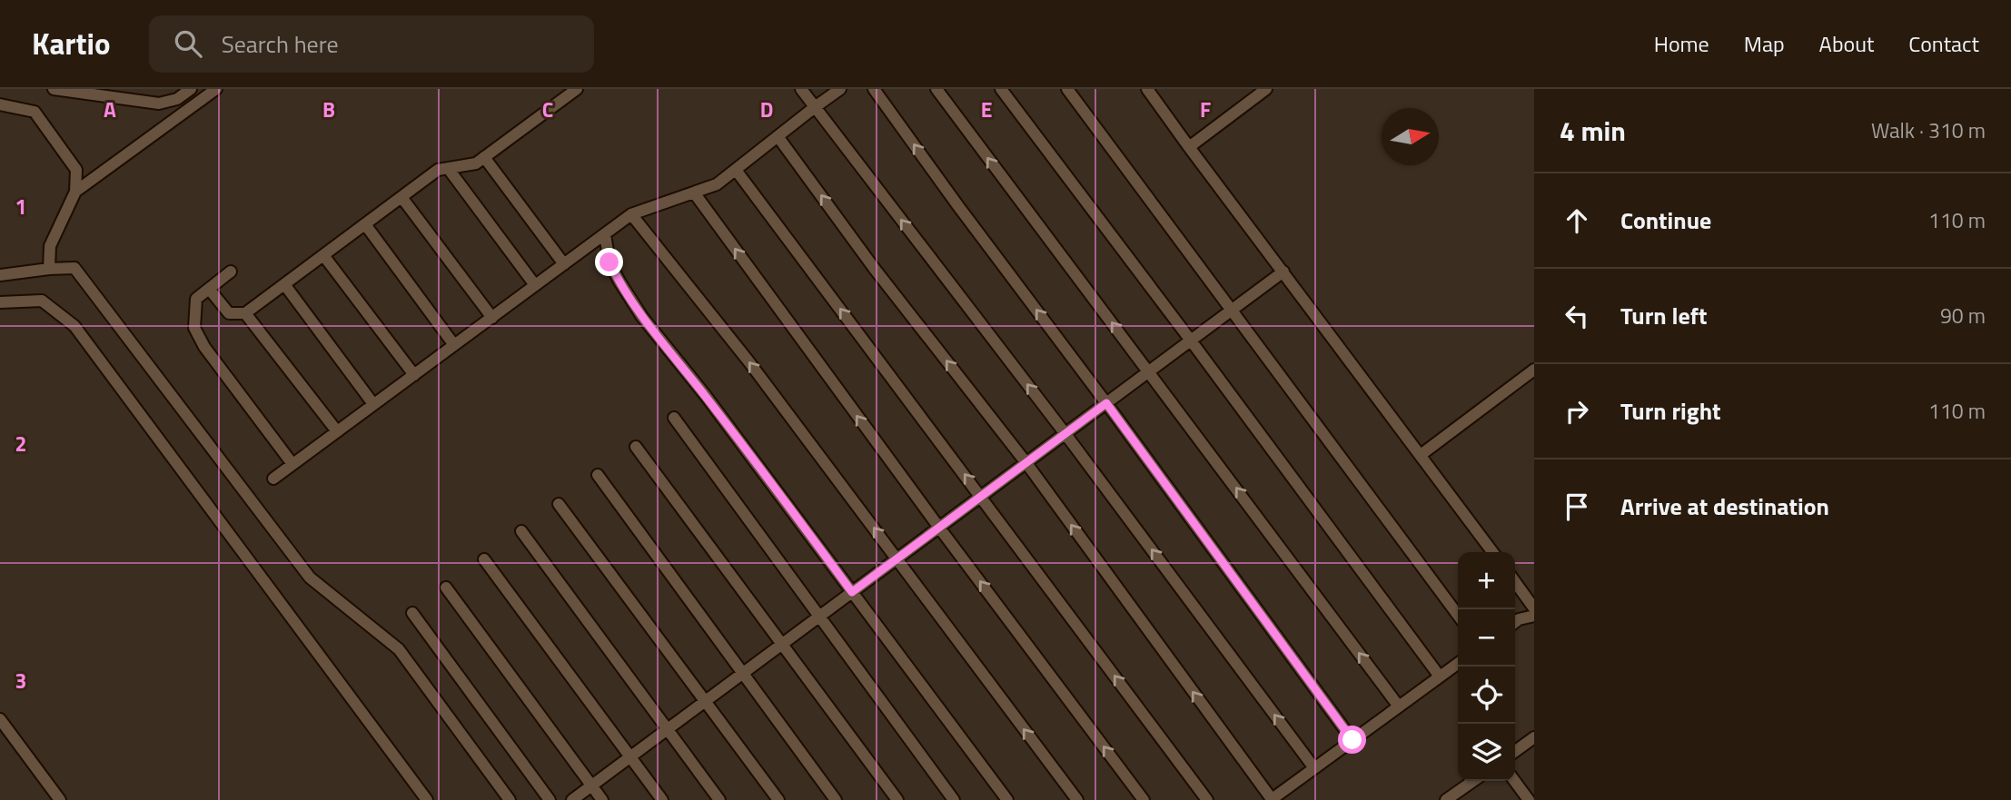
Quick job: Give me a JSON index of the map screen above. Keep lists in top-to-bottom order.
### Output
{
  "north": "right",
  "page": {
    "header": "Kartio",
    "search": "Search here",
    "nav": [
      "Home",
      "Map",
      "About",
      "Contact"
    ],
    "heading": ["4 min", "Walk · 310 m"],
    "list": [
      ["Continue", "110 m"],
      ["Turn left", "90 m"],
      ["Turn right", "110 m"],
      "Arrive at destination"
    ],
    "map_buttons": ["+", "−"]
  },
  "grid": {
    "columns": [
      "A",
      "B",
      "C",
      "D",
      "E",
      "F"
    ],
    "rows": ["1", "2", "3"]
  }
}
